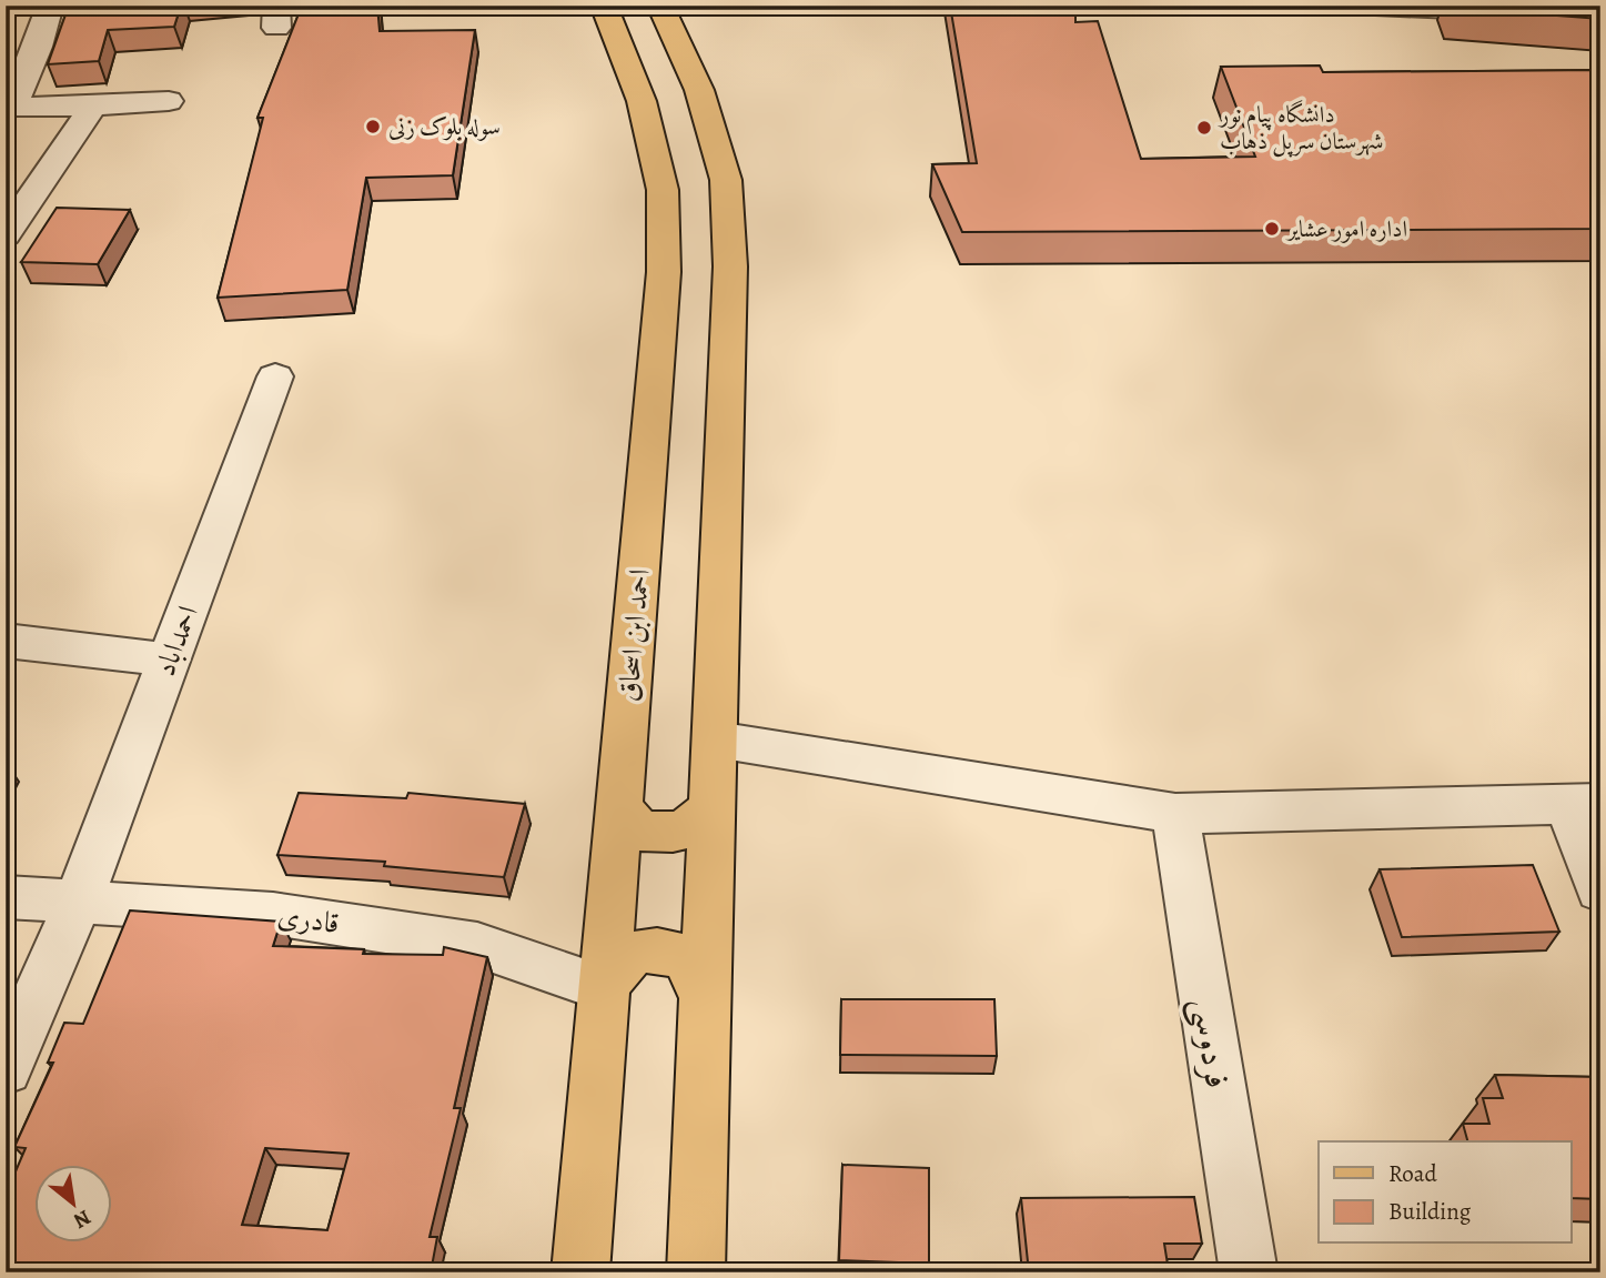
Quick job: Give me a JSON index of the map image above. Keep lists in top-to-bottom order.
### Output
{
  "streets": {
    "main road": ["احمد ابن اسحاق"],
    "street": ["احمداباد", "قادری", "فردوسی"]
  },
  "crossings": [
    ["احمد ابن اسحاق", "قادری"],
    ["احمداباد", "قادری"]
  ],
  "places": ["سوله بلوک زنی", "دانشگاه پیام نور شهرستان سرپل ذهاب", "اداره امور عشایر"],
  "legend": ["Road", "Building"],
  "north": "bottom right"
}
